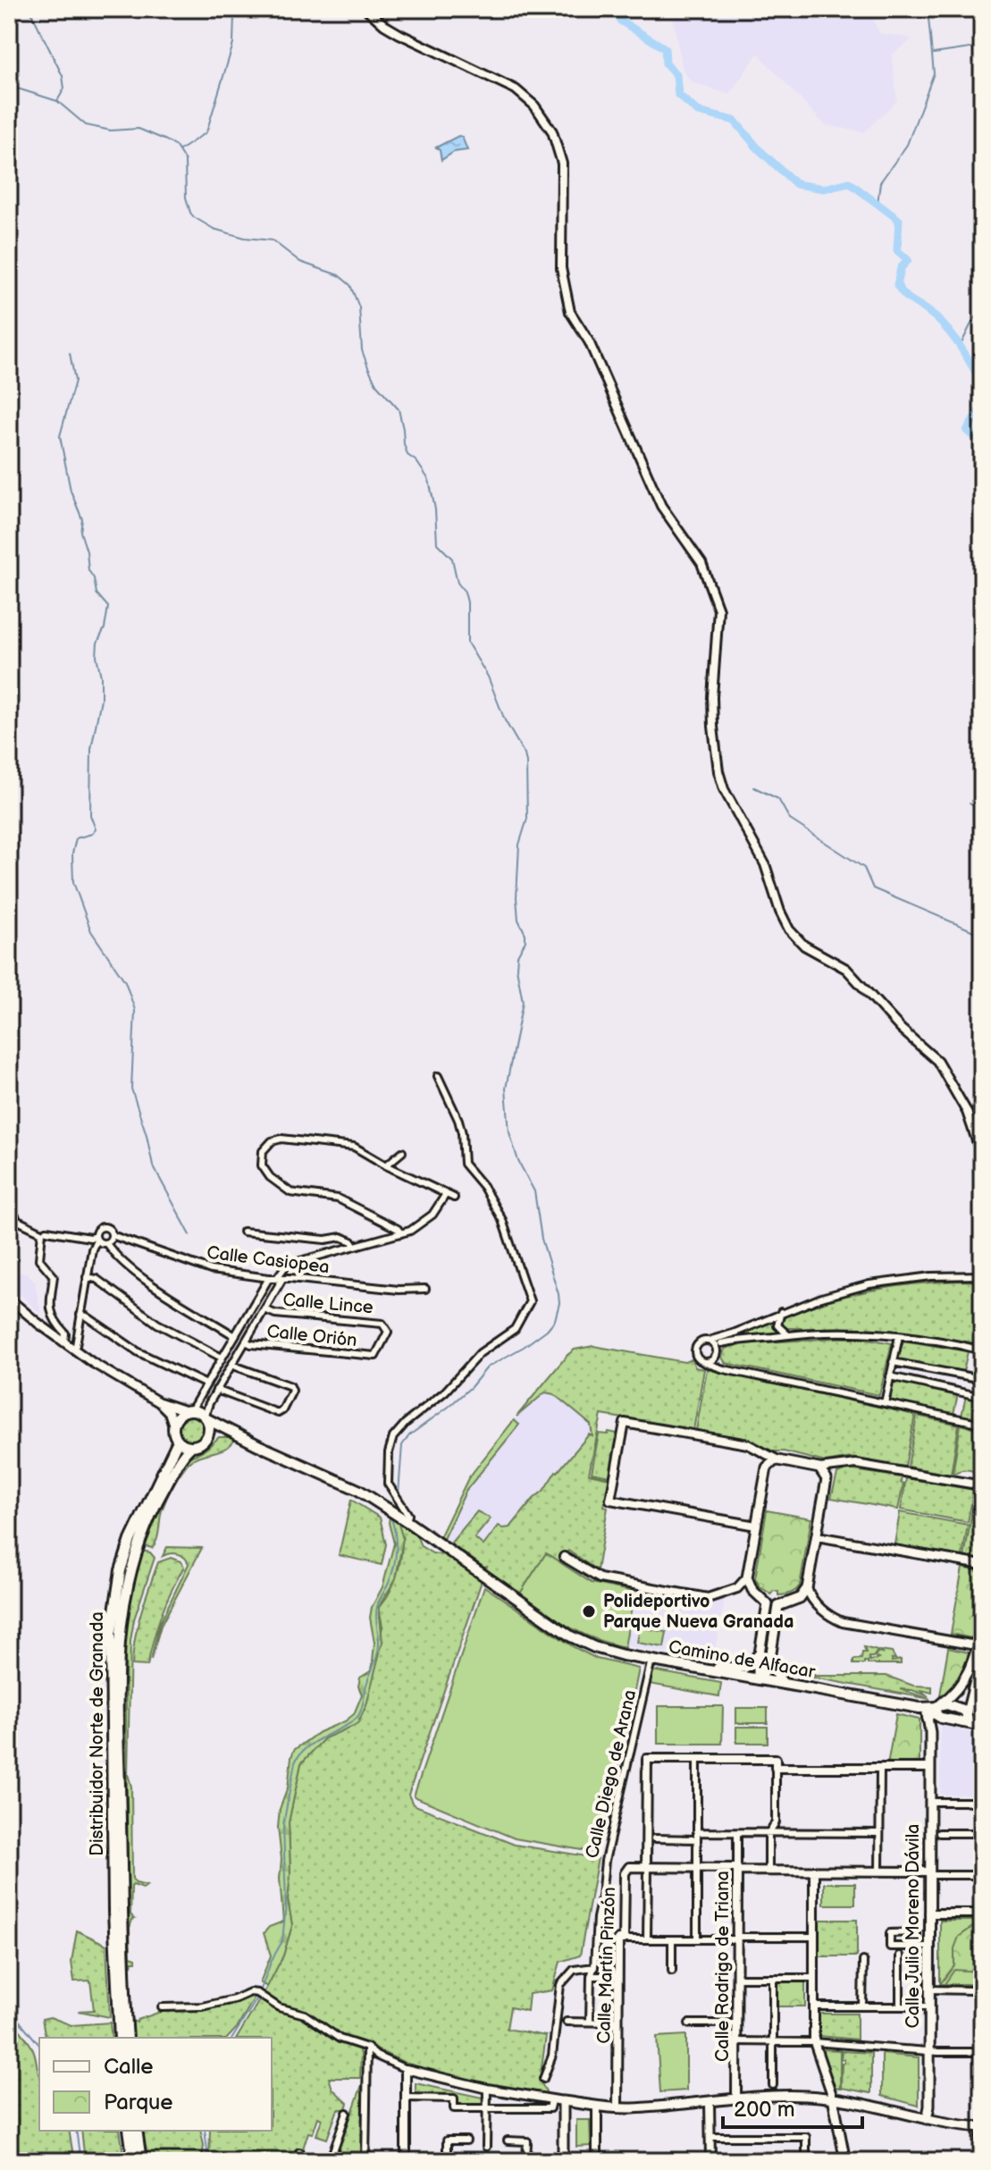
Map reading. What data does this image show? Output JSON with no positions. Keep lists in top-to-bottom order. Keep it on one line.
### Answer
{"streets":{"main road":["Camino de Alfacar","Distribuidor Norte de Granada","Calle Julio Moreno Dávila"],"street":["Calle Casiopea","Calle Lince","Calle Orión","Calle Diego de Arana","Calle Martín Pinzón","Calle Rodrigo de Triana"]},"crossings":[["Calle Casiopea","Calle Orión"],["Calle Lince","Calle Orión"],["Camino de Alfacar","Distribuidor Norte de Granada"],["Camino de Alfacar","Calle Diego de Arana"],["Camino de Alfacar","Calle Julio Moreno Dávila"]],"places":["Polideportivo Parque Nueva Granada"],"legend":["Calle","Parque"],"scale_bar":"200 m"}
